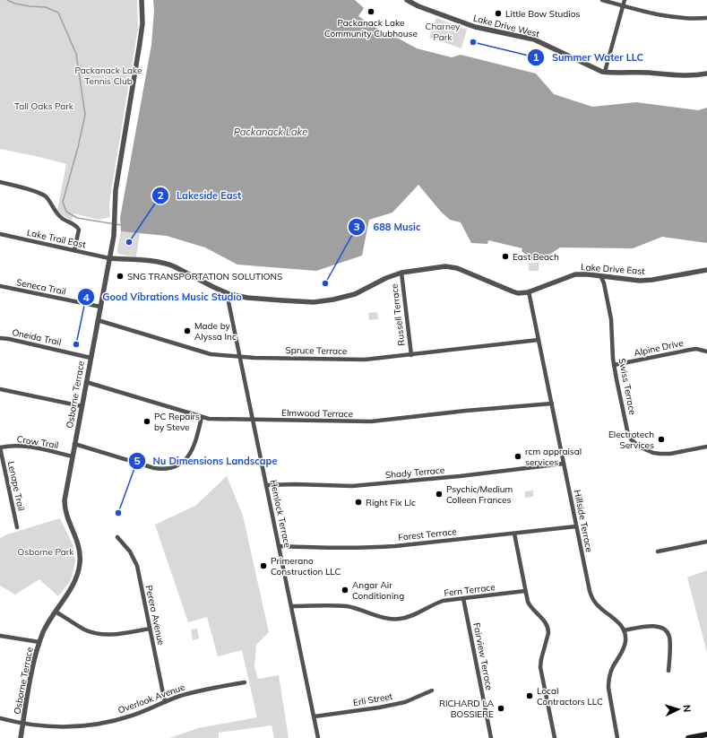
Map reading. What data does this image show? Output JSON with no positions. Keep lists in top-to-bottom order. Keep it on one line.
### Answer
{"streets":{"street":["Lake Drive West","Lake Trail East","Lake Drive East","Seneca Trail","Russell Terrace","Oneida Trail","Alpine Drive","Spruce Terrace","Swiss Terrace","Osborne Terrace","Elmwood Terrace","Crow Trail","Shady Terrace","Lenape Trail","Hemlock Terrace","Hillside Terrace","Forest Terrace","Fern Terrace","Perera Avenue","Fairview Terrace","Overlook Avenue","Erli Street"]},"crossings":[["Lake Trail East","Lake Drive East"],["Lake Trail East","Osborne Terrace"],["Lake Drive East","Russell Terrace"],["Lake Drive East","Swiss Terrace"],["Lake Drive East","Osborne Terrace"],["Lake Drive East","Hemlock Terrace"],["Lake Drive East","Hillside Terrace"],["Seneca Trail","Osborne Terrace"],["Russell Terrace","Spruce Terrace"],["Oneida Trail","Osborne Terrace"],["Alpine Drive","Swiss Terrace"],["Spruce Terrace","Osborne Terrace"],["Spruce Terrace","Hemlock Terrace"],["Spruce Terrace","Hillside Terrace"],["Osborne Terrace","Elmwood Terrace"],["Osborne Terrace","Crow Trail"],["Osborne Terrace","Overlook Avenue"],["Elmwood Terrace","Hemlock Terrace"],["Elmwood Terrace","Hillside Terrace"],["Crow Trail","Lenape Trail"],["Shady Terrace","Hemlock Terrace"],["Shady Terrace","Hillside Terrace"],["Hemlock Terrace","Forest Terrace"],["Hemlock Terrace","Fern Terrace"],["Hemlock Terrace","Erli Street"],["Hillside Terrace","Forest Terrace"],["Fern Terrace","Fairview Terrace"],["Perera Avenue","Overlook Avenue"]],"water":["Packanack Lake"],"parks":["Charney Park","Packanack Lake Tennis Club","Tall Oaks Park","Osborne Park"],"places":["Packanack Lake Community Clubhouse","Little Bow Studios","Summer Water LLC","Lakeside East","East Beach","SNG TRANSPORTATION SOLUTIONS","688 Music","Made by Alyssa Inc","Good Vibrations Music Studio","PC Repairs by Steve","Electrotech Services","rcm appraisal services","Psychic/Medium Colleen Frances","Right Fix Llc","Nu Dimensions Landscape","Primerano Construction LLC","Angar Air Conditioning","Local Contractors LLC","RICHARD LA BOSSIERE"],"north":"right"}
